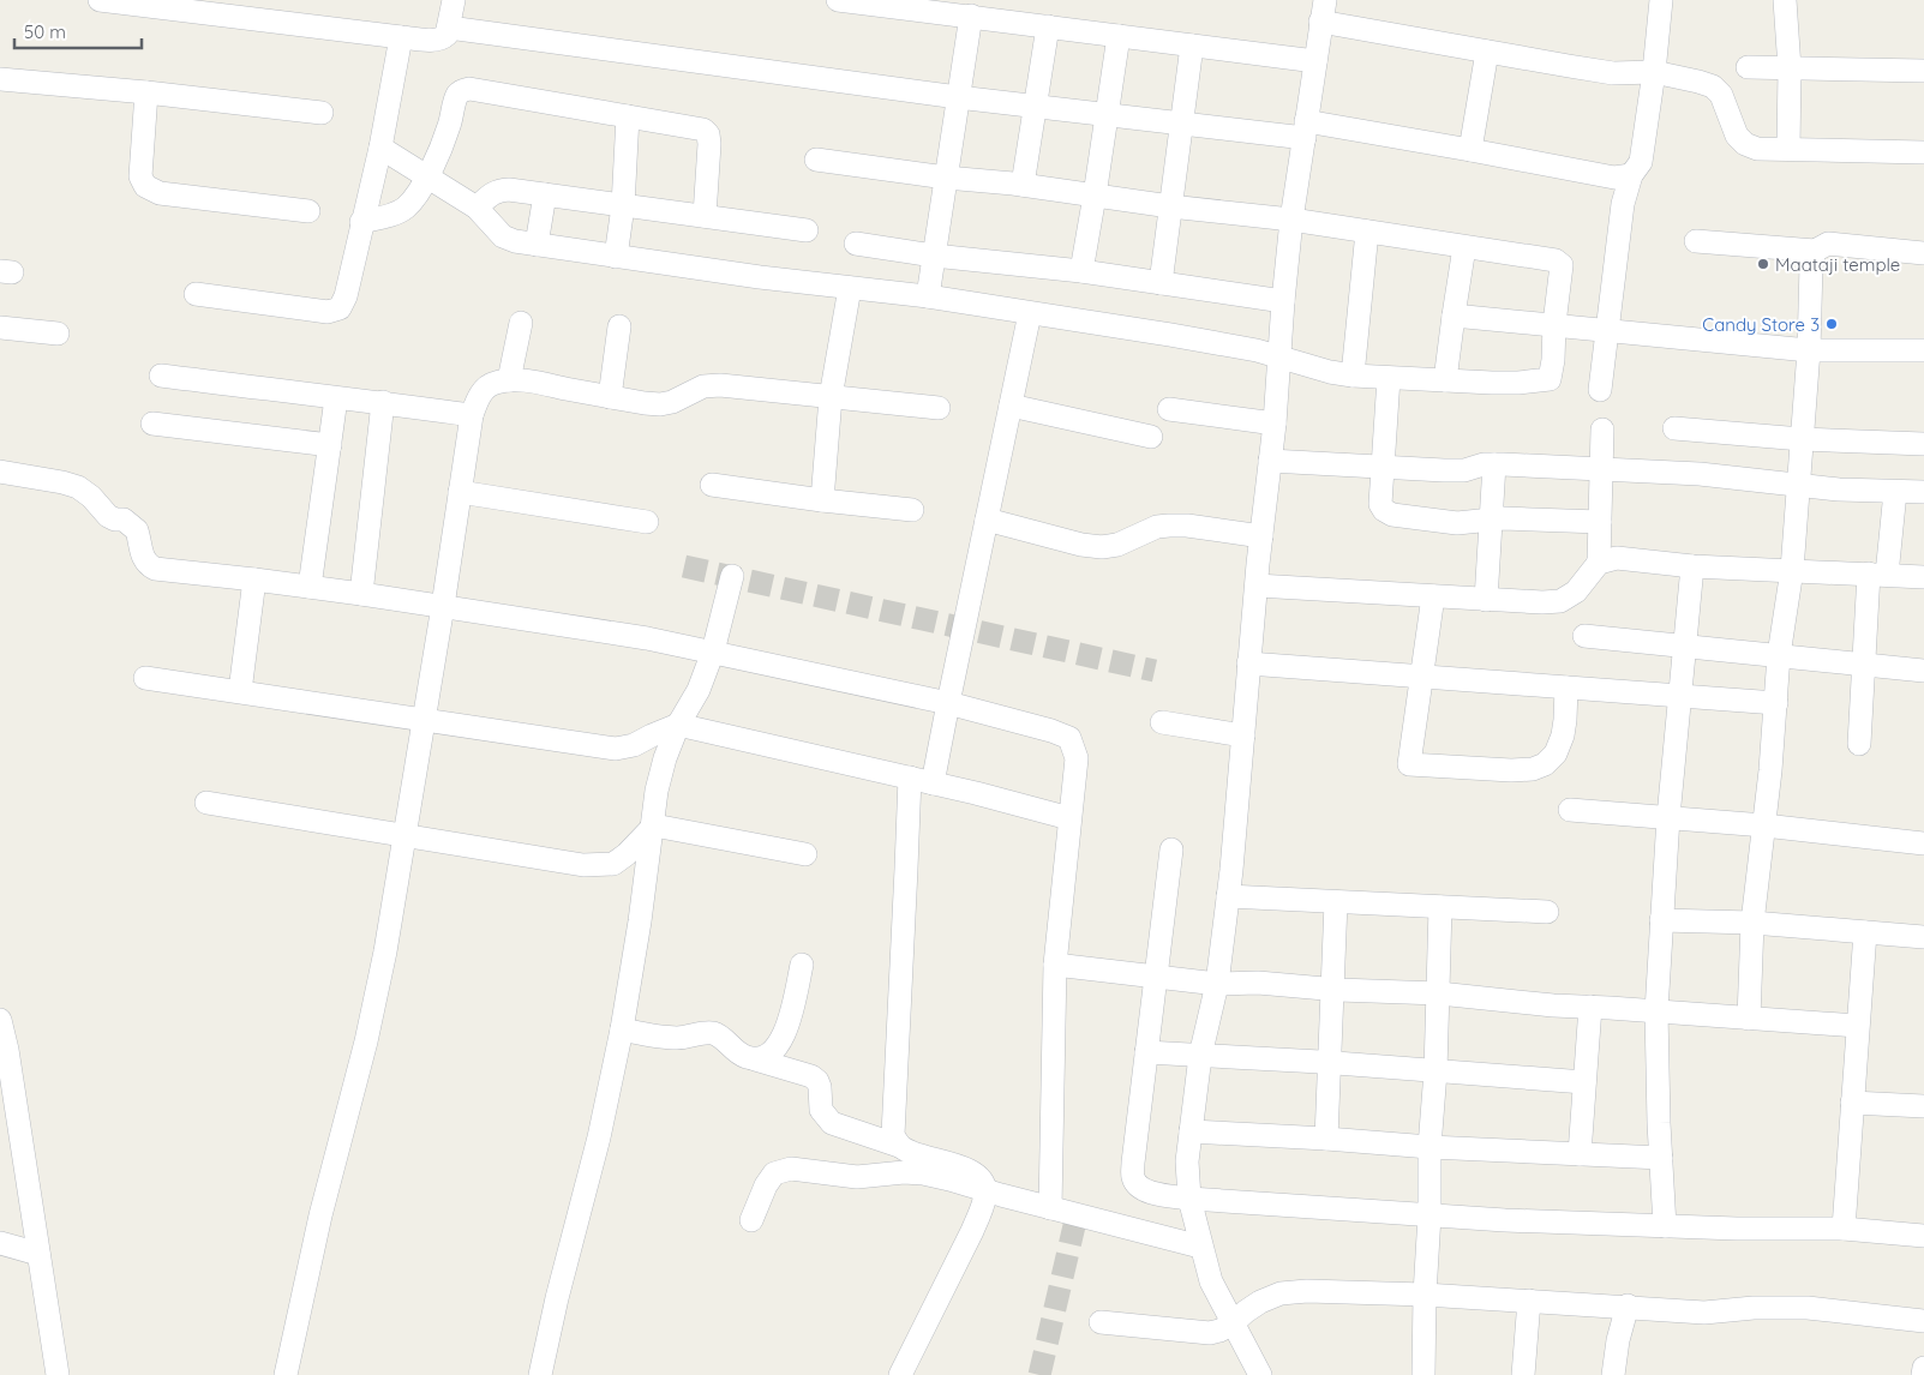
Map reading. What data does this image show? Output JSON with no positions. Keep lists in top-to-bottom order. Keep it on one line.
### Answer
{"places":["Maataji temple","Candy Store 3"],"scale_bar":"50 m"}
